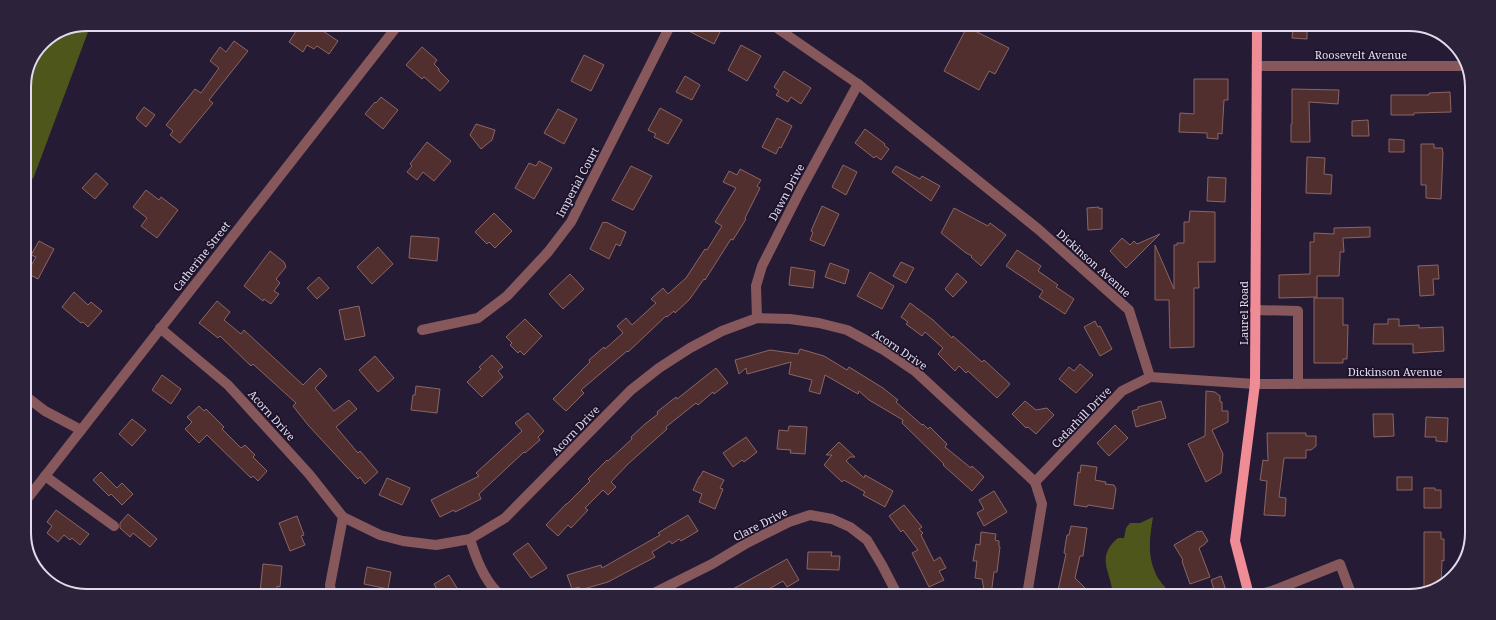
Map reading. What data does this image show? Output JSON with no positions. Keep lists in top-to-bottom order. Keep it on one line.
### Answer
{"streets":{"main road":["Laurel Road"],"street":["Roosevelt Avenue","Imperial Court","Dawn Drive","Catherine Street","Dickinson Avenue","Acorn Drive","Cedarhill Drive","Clare Drive"]},"crossings":[["Roosevelt Avenue","Laurel Road"],["Dawn Drive","Dickinson Avenue"],["Dawn Drive","Acorn Drive"],["Catherine Street","Acorn Drive"],["Dickinson Avenue","Laurel Road"],["Dickinson Avenue","Cedarhill Drive"],["Acorn Drive","Cedarhill Drive"]]}
